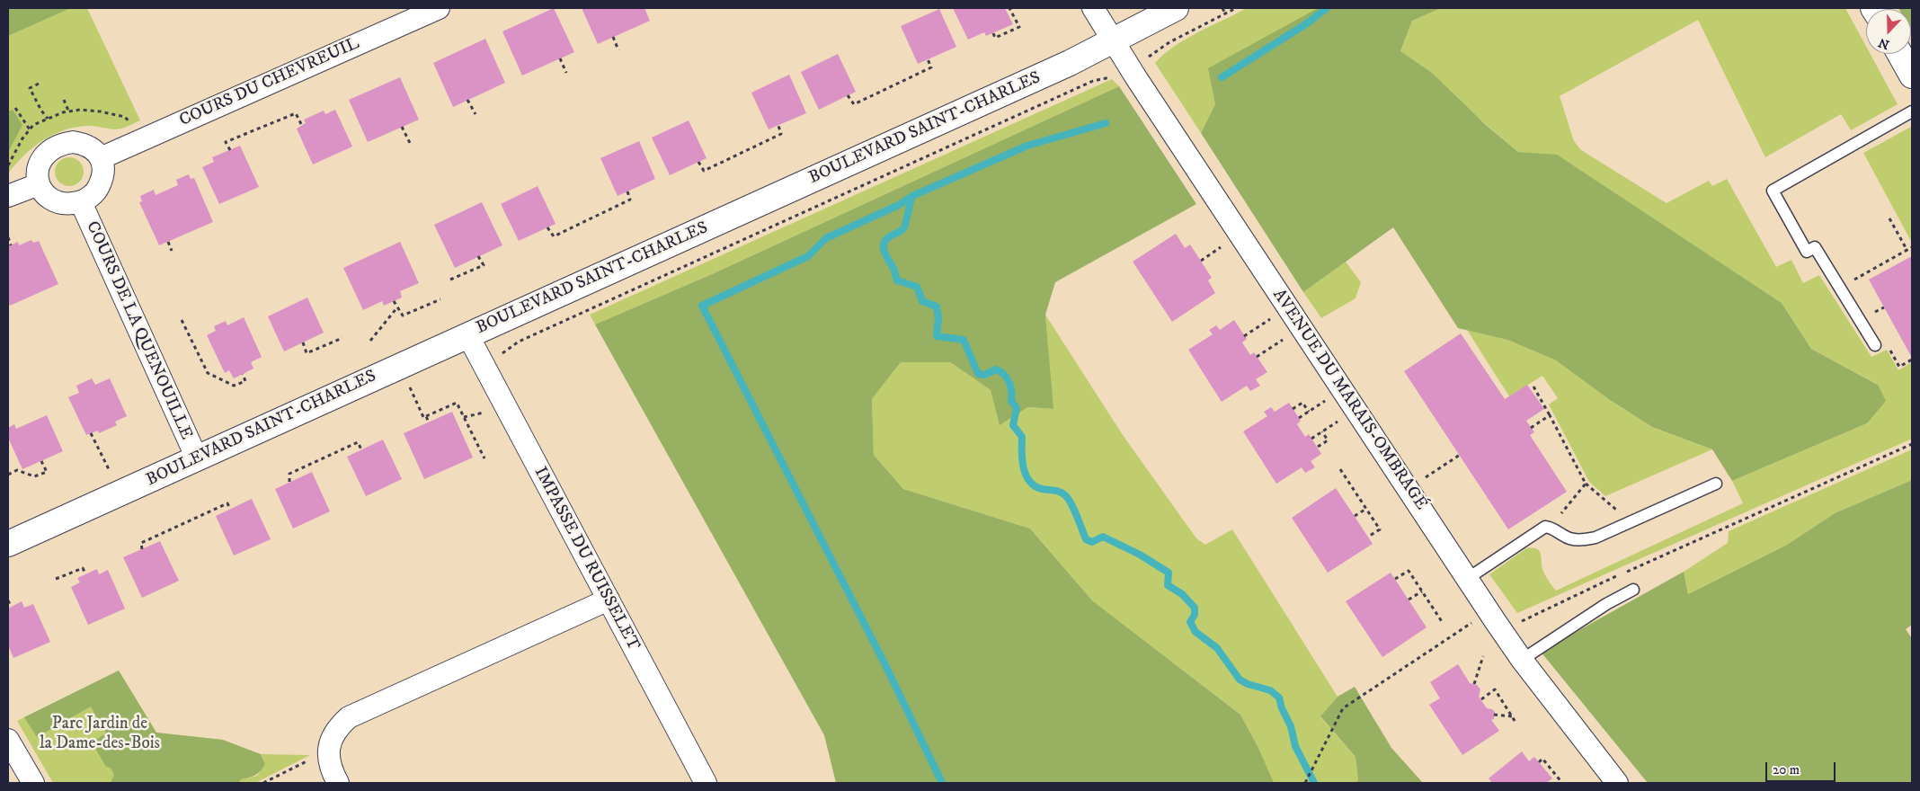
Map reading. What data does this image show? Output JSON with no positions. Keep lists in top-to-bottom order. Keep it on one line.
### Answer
{"streets":{"street":["COURS DU CHEVREUIL","BOULEVARD SAINT-CHARLES","COURS DE LA QUENOUILLE","AVENUE DU MARAIS-OMBRAGÉ","IMPASSE DU RUISSELET"]},"crossings":[["COURS DU CHEVREUIL","COURS DE LA QUENOUILLE"],["BOULEVARD SAINT-CHARLES","COURS DE LA QUENOUILLE"],["BOULEVARD SAINT-CHARLES","AVENUE DU MARAIS-OMBRAGÉ"],["BOULEVARD SAINT-CHARLES","IMPASSE DU RUISSELET"]],"parks":["Parc Jardin de la Dame-des-Bois"],"scale_bar":"20 m","north":"bottom"}
